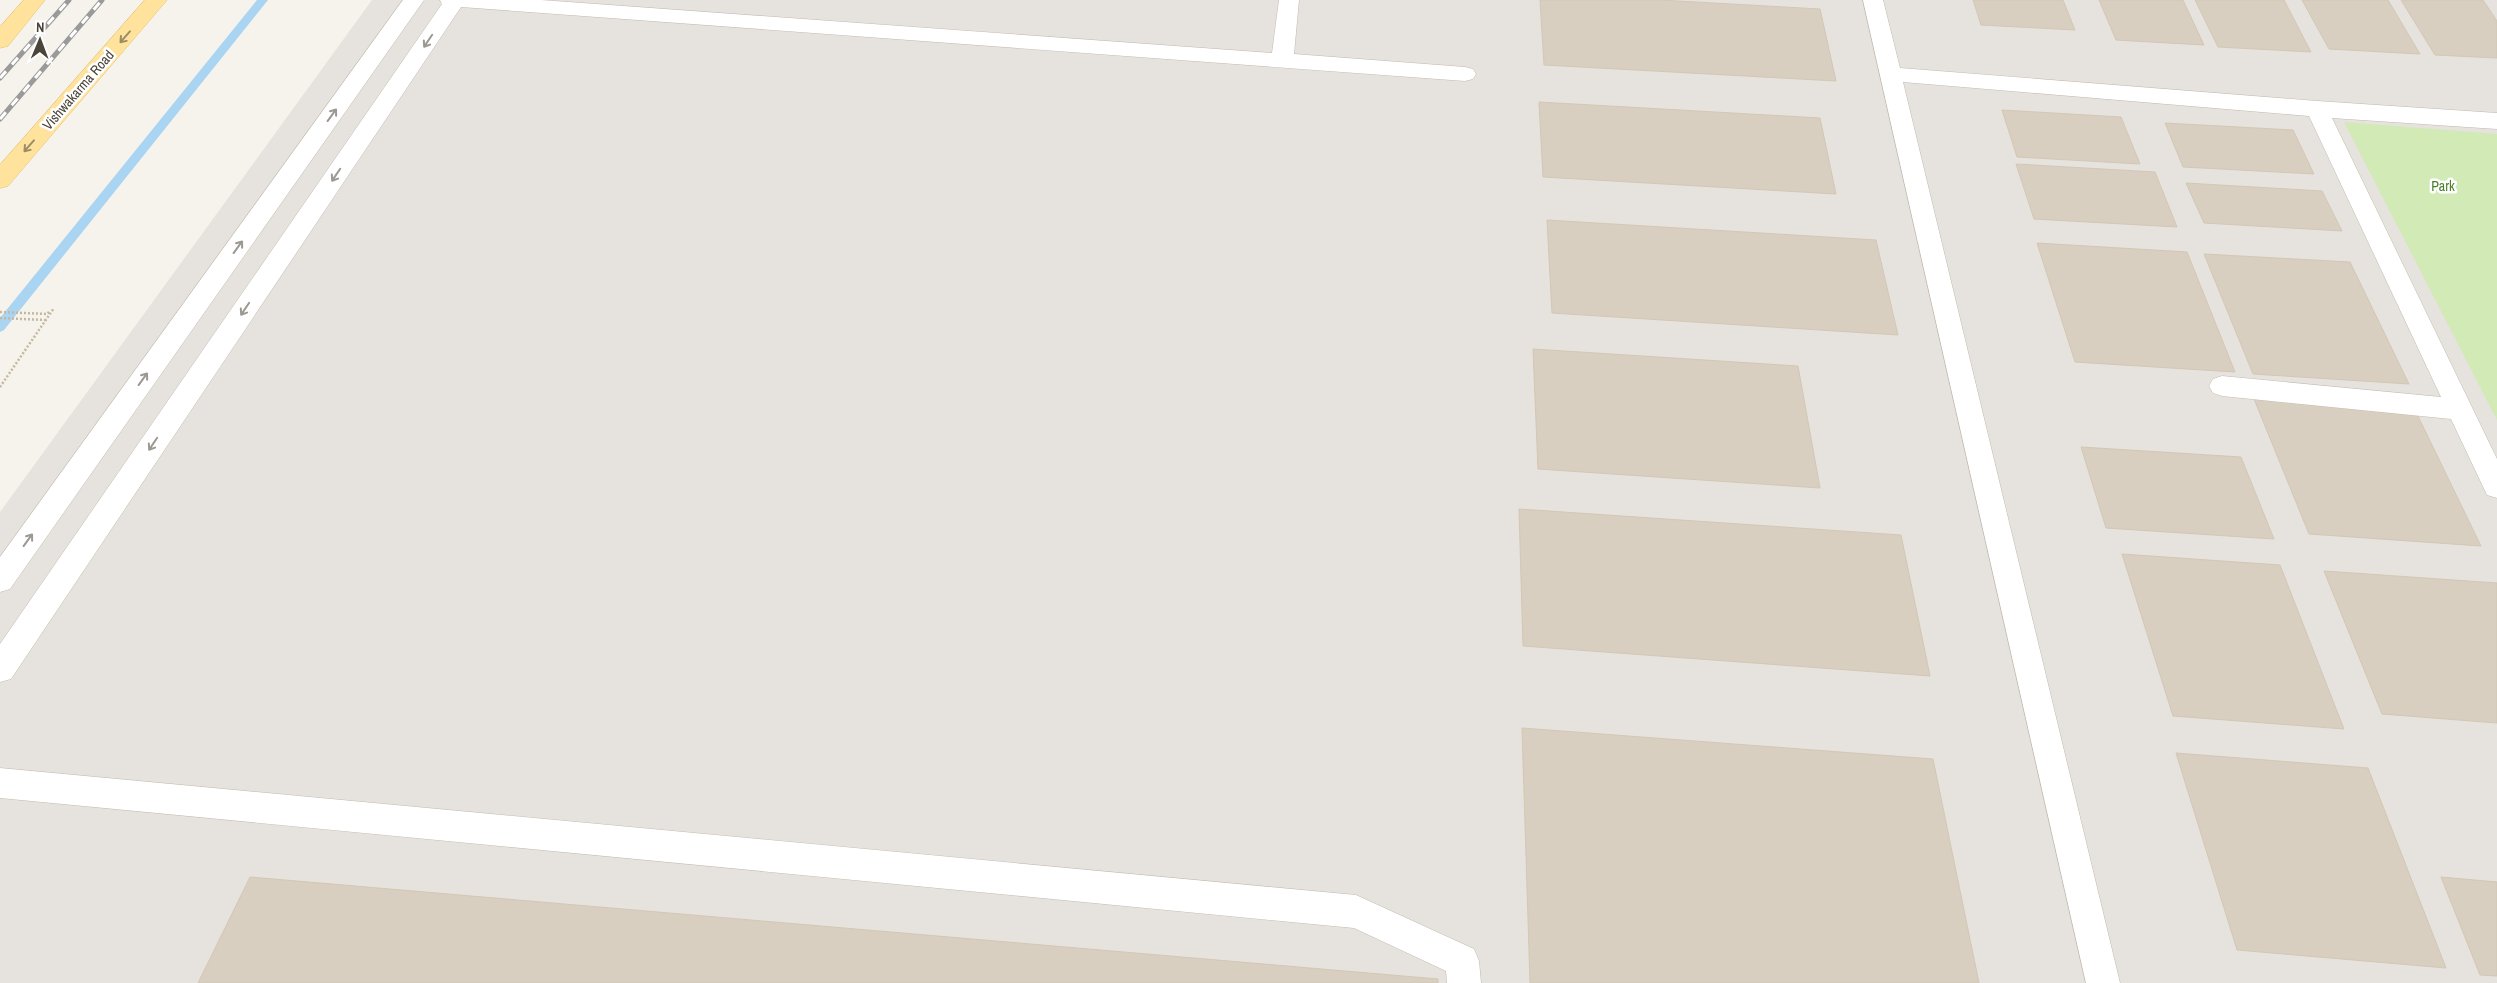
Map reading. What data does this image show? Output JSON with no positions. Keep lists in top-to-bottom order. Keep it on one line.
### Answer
{"streets":{"main road":["Vishwakarma Road"]},"one_way":["Vishwakarma Road"],"parks":["Park"],"north":"top"}
